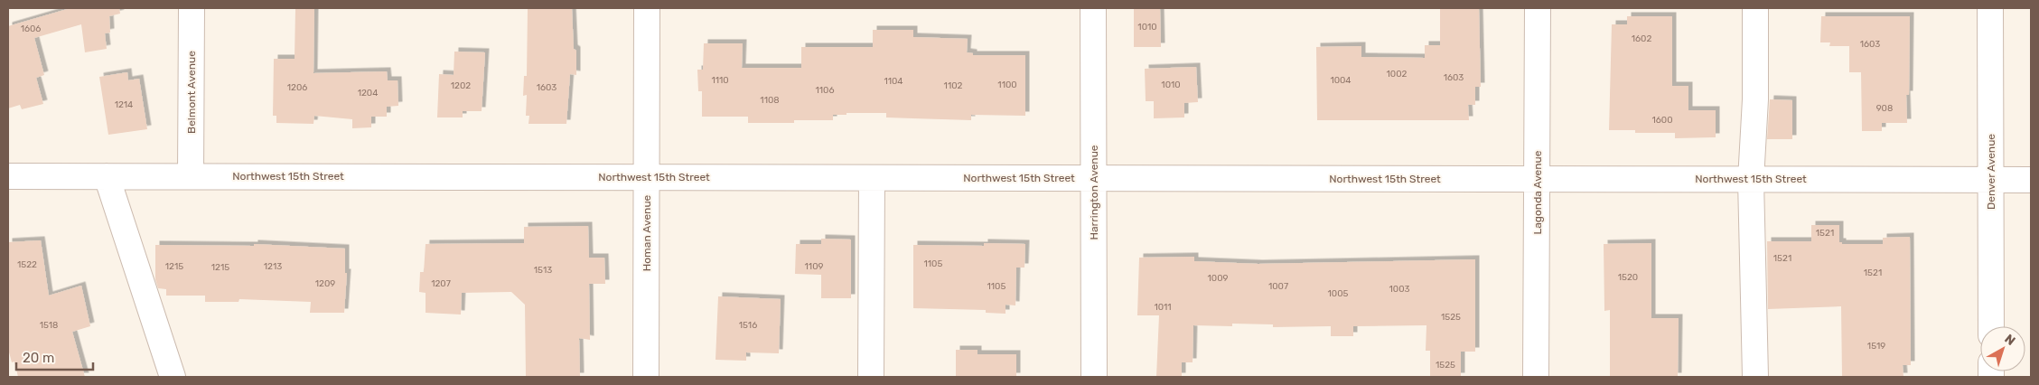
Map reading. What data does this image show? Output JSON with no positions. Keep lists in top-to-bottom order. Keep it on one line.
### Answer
{"streets":{"street":["Belmont Avenue","Denver Avenue","Northwest 15th Street","Harrington Avenue","Lagonda Avenue","Homan Avenue"]},"crossings":[["Belmont Avenue","Northwest 15th Street"],["Denver Avenue","Northwest 15th Street"],["Northwest 15th Street","Harrington Avenue"],["Northwest 15th Street","Lagonda Avenue"],["Northwest 15th Street","Homan Avenue"]],"house_numbers":["1010","1606","1602","1603","1002","1603","1110","1004","1104","1100","1010","1202","1102","1206","1603","1106","1204","1108","1214","908","1600","1521","1521","1105","1522","1215","1213","1109","1215","1513","1521","1520","1009","1209","1207","1105","1007","1003","1005","1011","1525","1518","1516","1519","1525"],"scale_bar":"20 m","north":"top right"}
